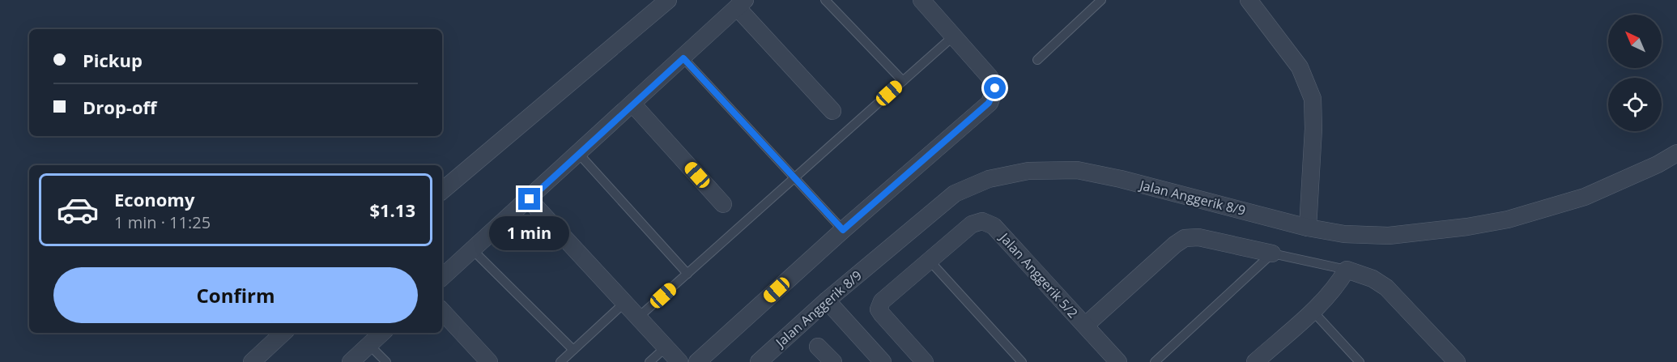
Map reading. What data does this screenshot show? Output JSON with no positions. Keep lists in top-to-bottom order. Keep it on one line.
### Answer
{"streets":{"street":["Jalan Anggerik 8/9","Jalan Anggerik 5/2"]},"north":"top left","page":{"banner":["Pickup","Drop-off"],"list":[{"name":"Economy","note":"1 min · 11:25","value":"$1.13"}],"bubble":"1 min","buttons":"Confirm"}}
